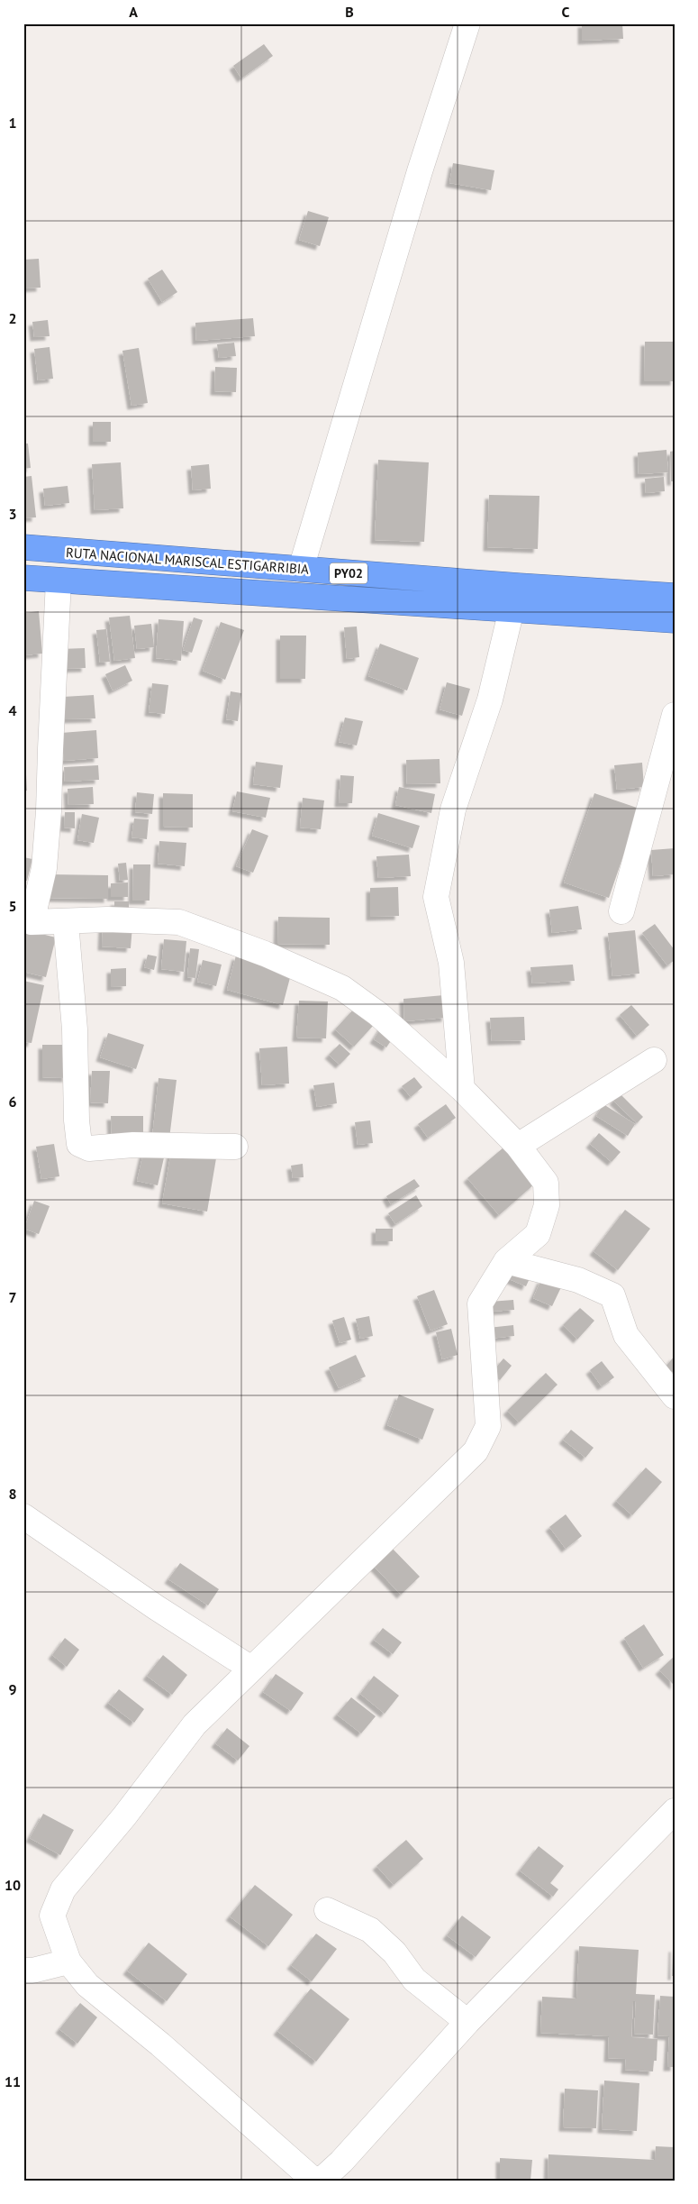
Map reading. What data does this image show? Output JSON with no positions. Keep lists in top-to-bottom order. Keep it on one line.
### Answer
{"streets":{"highway":["RUTA NACIONAL MARISCAL ESTIGARRIBIA","PY02"]},"grid":{"columns":["A","B","C"],"rows":["1","2","3","4","5","6","7","8","9","10","11"]}}
